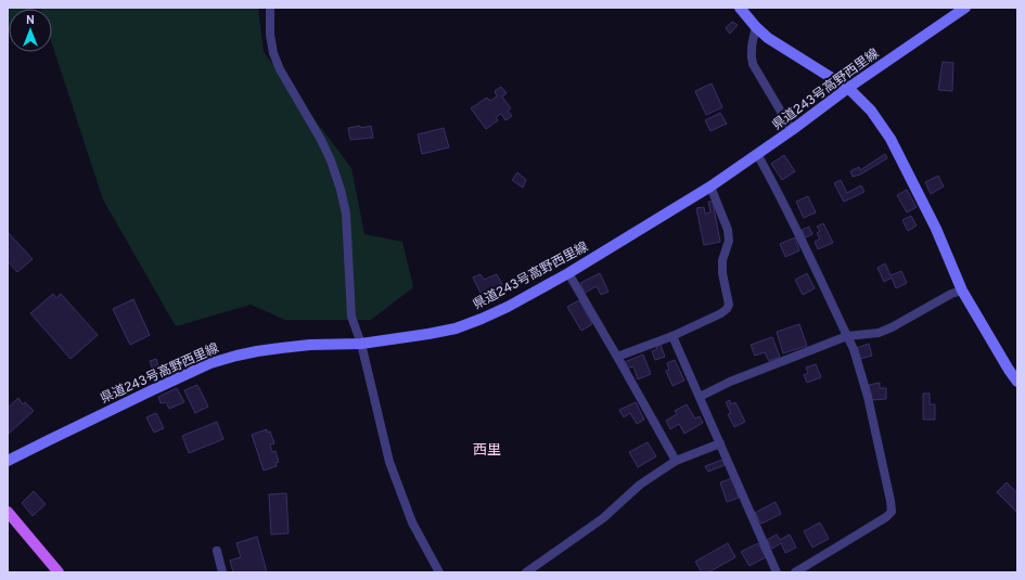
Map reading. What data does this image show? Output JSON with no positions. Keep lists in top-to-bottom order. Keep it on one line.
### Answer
{"streets":{"main road":["県道243号高野西里線"]},"districts":["西里"],"north":"top"}
